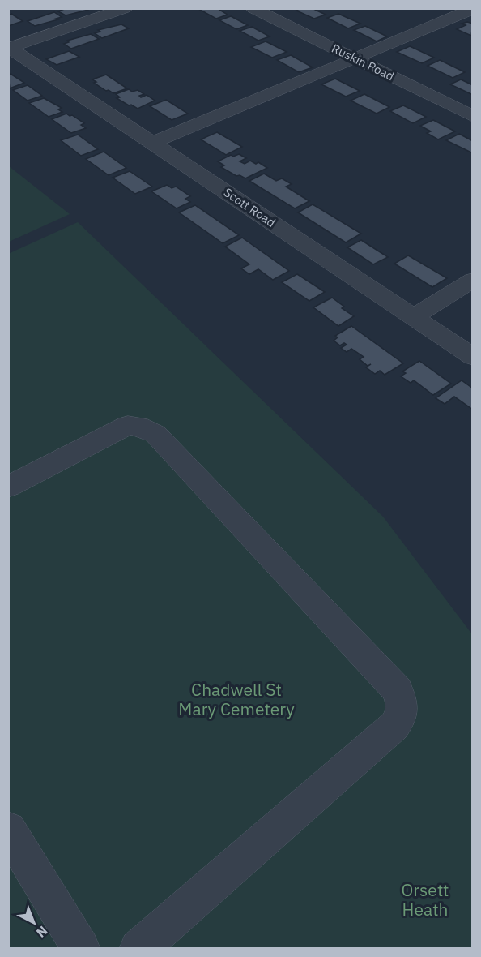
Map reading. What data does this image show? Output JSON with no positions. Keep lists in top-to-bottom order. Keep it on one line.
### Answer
{"streets":{"street":["Ruskin Road","Scott Road"]},"parks":["Chadwell St Mary Cemetery","Orsett Heath"],"north":"bottom right"}
